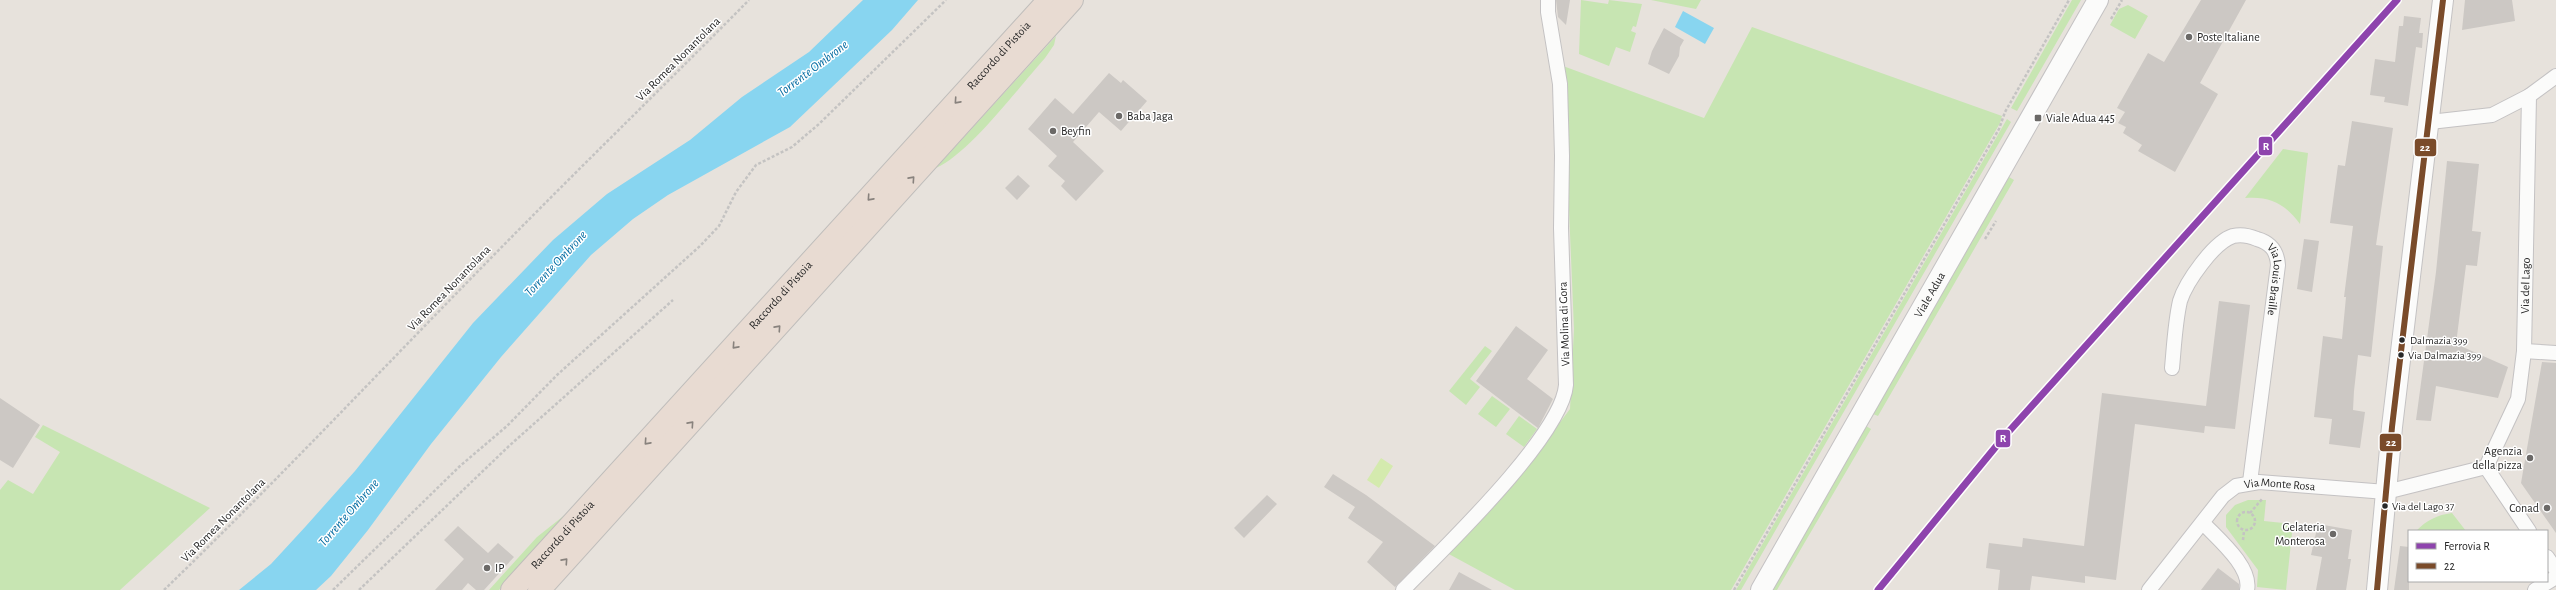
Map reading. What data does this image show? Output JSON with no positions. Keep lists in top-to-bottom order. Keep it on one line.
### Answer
{"streets":{"highway":["Raccordo di Pistoia"],"main road":["Viale Adua"],"street":["Via Louis Braille","Via del Lago","Via Molina di Gora","Via Monte Rosa"],"path":["Via Romea Nonantolana"]},"crossings":[["Via Louis Braille","Via Monte Rosa"]],"water":["Torrente Ombrone"],"places":{"other":["Poste Italiane","Baba Jaga","Beyfin","Dalmazia 399","Via Dalmazia 399","Agenzia della pizza","Via del Lago 37","Conad","Gelateria Monterosa","IP"],"transit":["Viale Adua 445"]},"lines":["rail line R","transit line 22"],"legend":["Ferrovia R","22"]}
